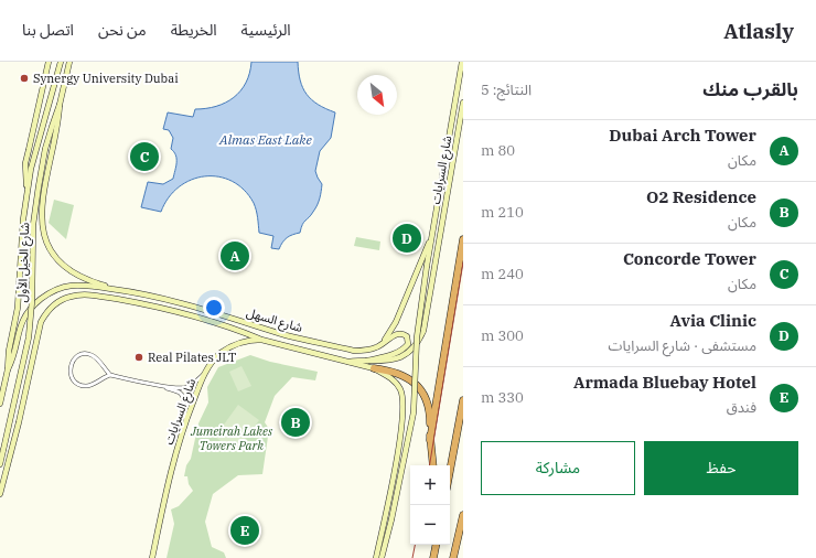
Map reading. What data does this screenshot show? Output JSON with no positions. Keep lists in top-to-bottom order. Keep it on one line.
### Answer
{"streets":{"main road":["شارع السرايات","شارع الخيل الأول","شارع السهل"]},"crossings":[["شارع السرايات","شارع السهل"],["شارع الخيل الأول","شارع السهل"]],"water":["Almas East Lake"],"parks":["Jumeirah Lakes Towers Park"],"places":["Synergy University Dubai","Real Pilates JLT"],"north":"bottom right","page":{"header":"Atlasly","nav":["الرئيسية","الخريطة","من نحن","اتصل بنا"],"heading":["بالقرب منك","النتائج: 5"],"list":[{"mark":"A","name":"Dubai Arch Tower","note":"مكان","value":"80 m"},{"mark":"B","name":"O2 Residence","note":"مكان","value":"210 m"},{"mark":"C","name":"Concorde Tower","note":"مكان","value":"240 m"},{"mark":"D","name":"Avia Clinic","note":"مستشفى · شارع السرايات","value":"300 m"},{"mark":"E","name":"Armada Bluebay Hotel","note":"فندق","value":"330 m"}],"pins":["C","D","A","B","E"],"buttons":["حفظ","مشاركة"],"map_buttons":["+","−"]}}
